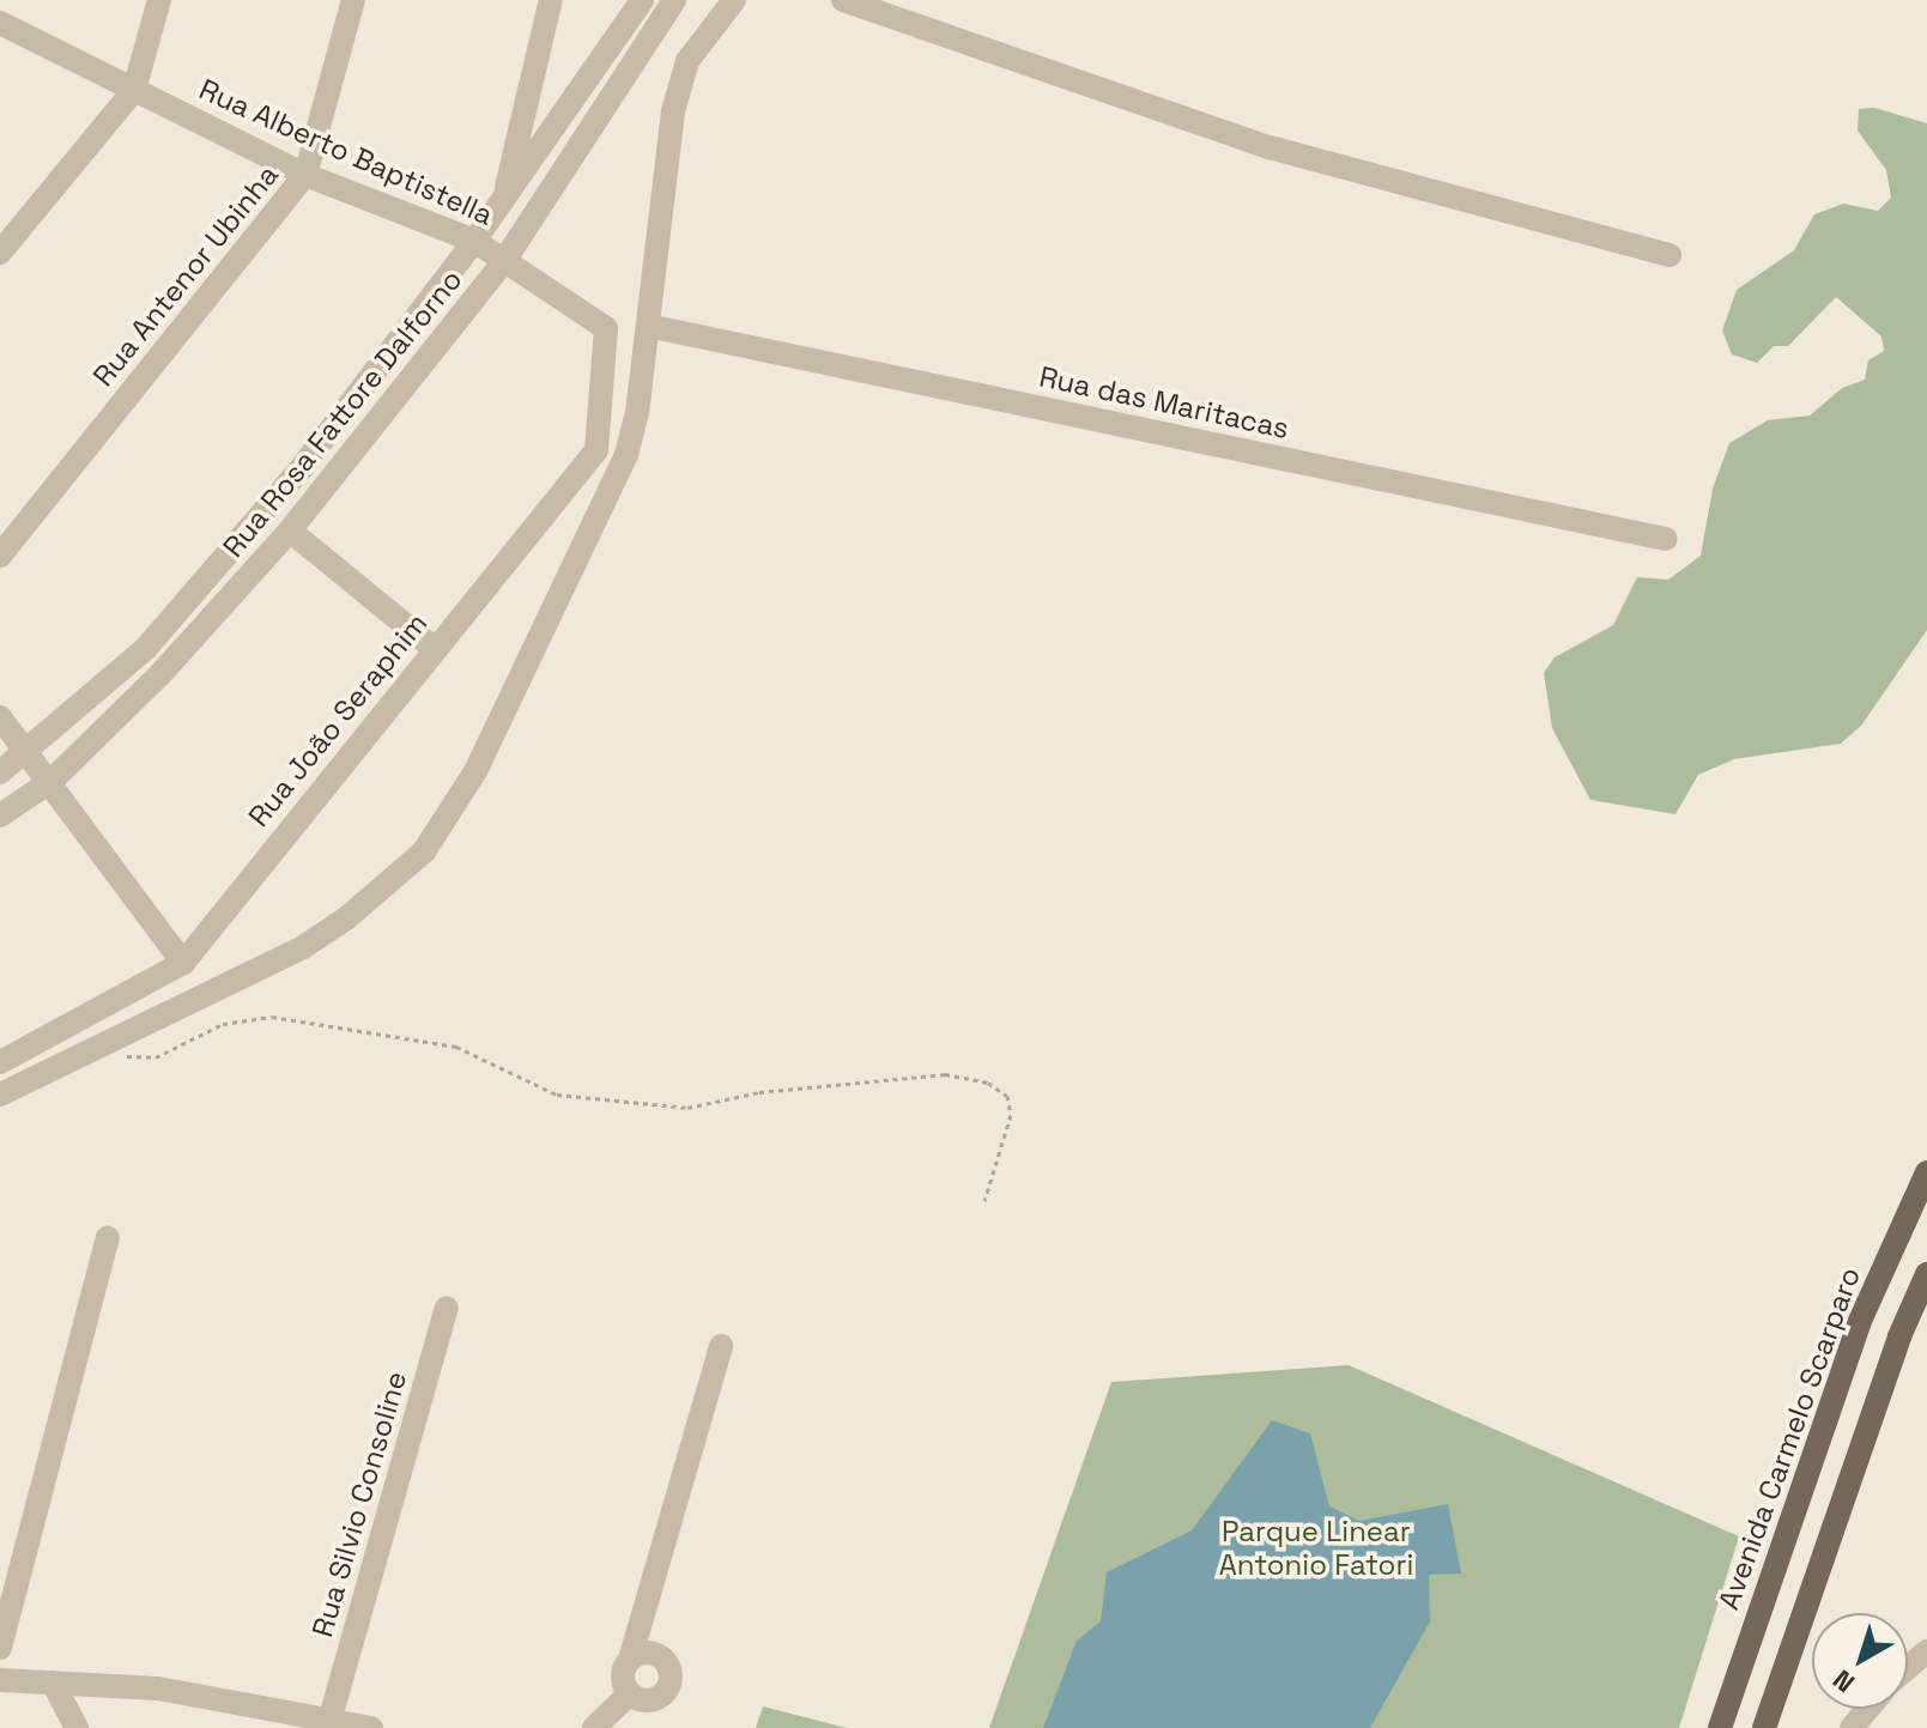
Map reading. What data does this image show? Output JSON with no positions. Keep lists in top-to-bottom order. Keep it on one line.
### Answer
{"streets":{"main road":["Avenida Carmelo Scarparo"],"street":["Rua Alberto Baptistella","Rua Antenor Ubinha","Rua das Maritacas","Rua Rosa Fattore Dalforno","Rua João Seraphim","Rua Silvio Consoline"]},"crossings":[["Rua Alberto Baptistella","Rua Antenor Ubinha"],["Rua Alberto Baptistella","Rua Rosa Fattore Dalforno"],["Rua Alberto Baptistella","Rua João Seraphim"]],"parks":["Parque Linear Antonio Fatori"],"north":"bottom left"}
